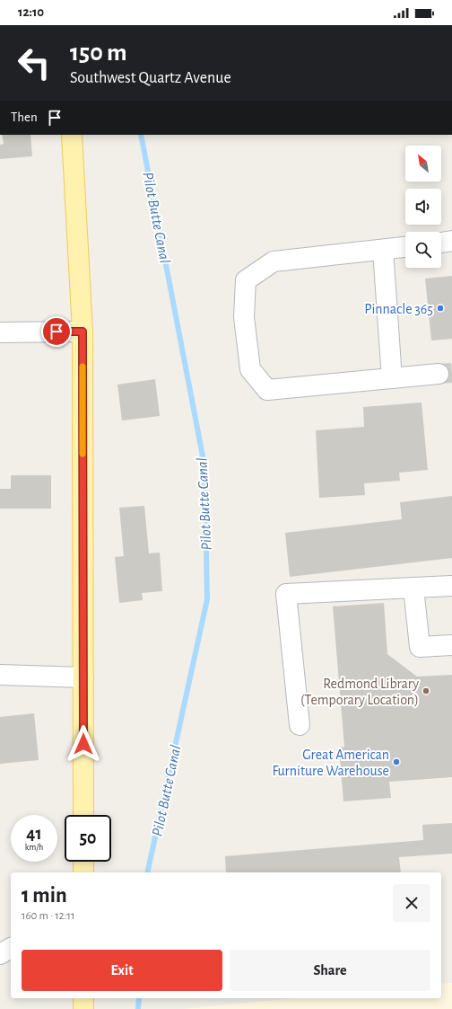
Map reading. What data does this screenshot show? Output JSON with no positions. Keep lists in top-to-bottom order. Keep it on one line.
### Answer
{"water":["Pilot Butte Canal"],"places":["Pinnacle 365","Redmond Library (Temporary Location)","Great American Furniture Warehouse"],"north":"top left","page":{"status":"12:10","turn":["150 m","Southwest Quartz Avenue"],"then":"Then","speed":"41 km/h","limit":"50","heading":["1 min","160 m · 12:11"],"buttons":["Exit","Share"]}}
